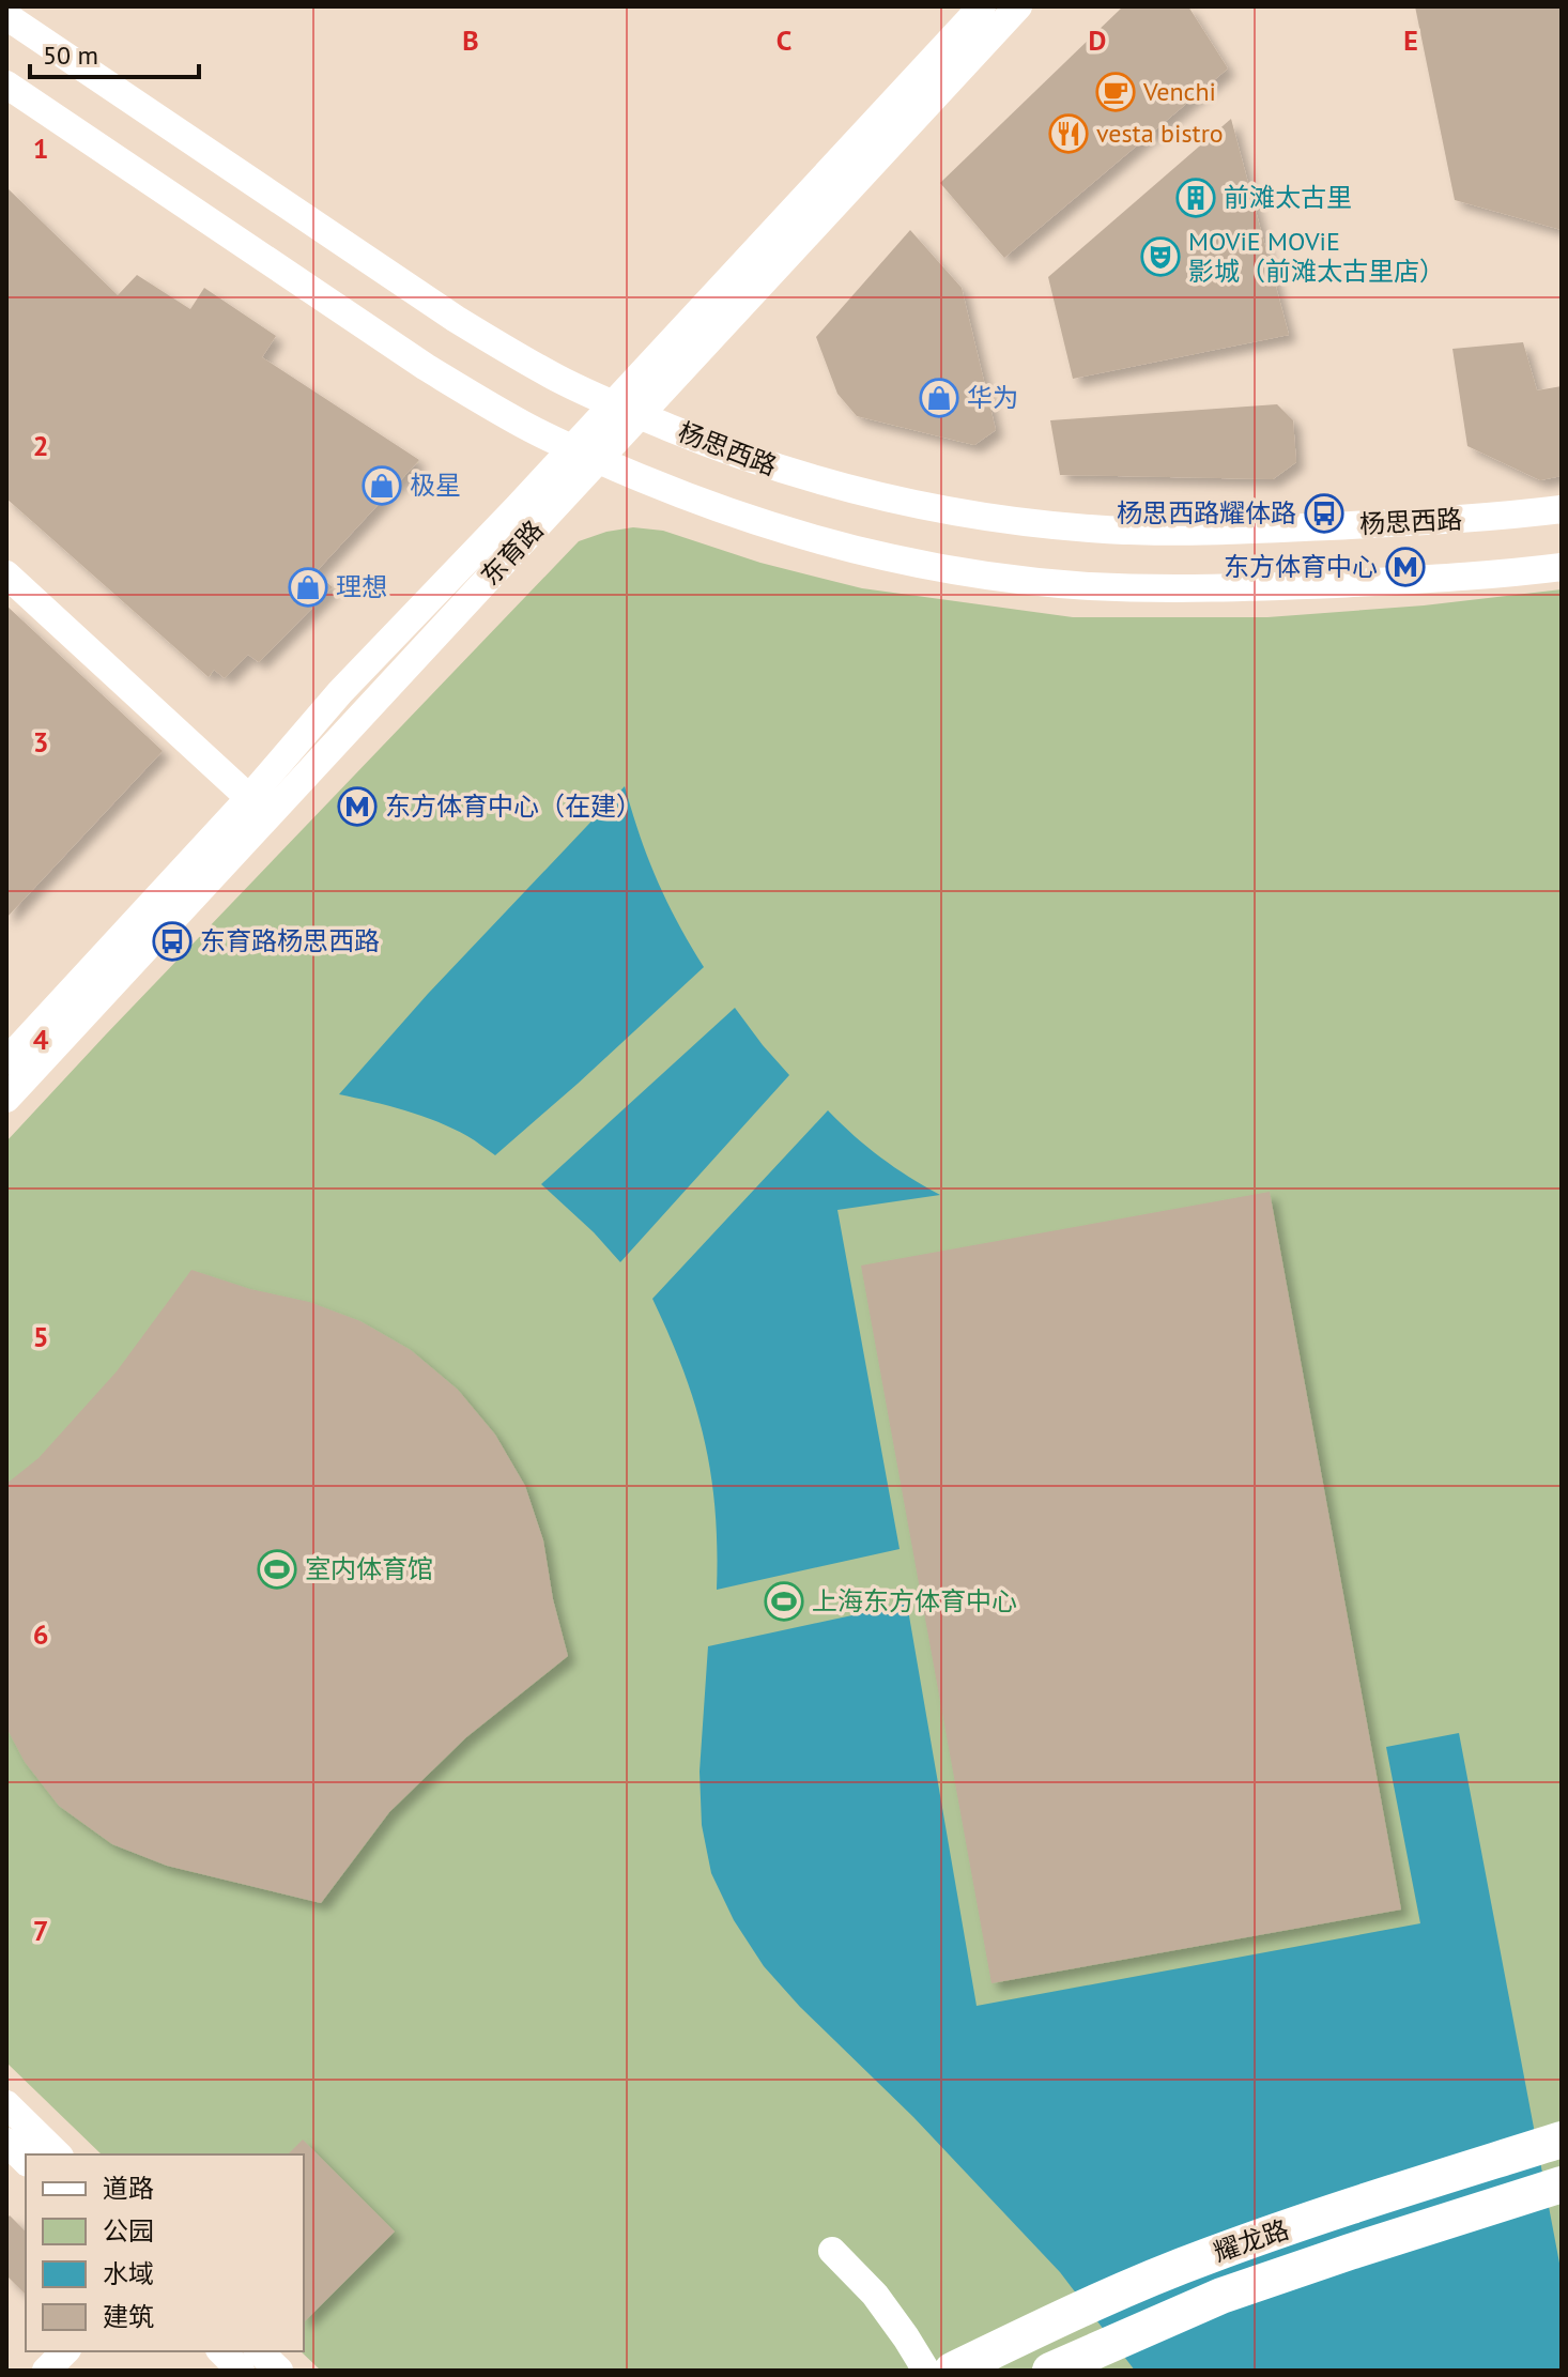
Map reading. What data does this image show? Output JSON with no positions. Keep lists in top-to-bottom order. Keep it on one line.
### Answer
{"streets":{"main road":["耀龙路"],"street":["杨思西路","东育路"]},"crossings":[["杨思西路","东育路"]],"places":{"cafe":["Venchi"],"restaurant":["vesta bistro"],"building":["前滩太古里"],"theatre":["MOViE MOViE 影城（前滩太古里店）"],"shop":["华为","极星","理想"],"bus stop":["杨思西路耀体路","东育路杨思西路"],"metro station":["东方体育中心","东方体育中心（在建）"],"sports":["室内体育馆","上海东方体育中心"]},"legend":["道路","公园","水域","建筑"],"scale_bar":"50 m","grid":{"columns":["B","C","D","E"],"rows":["1","2","3","4","5","6","7"]}}
